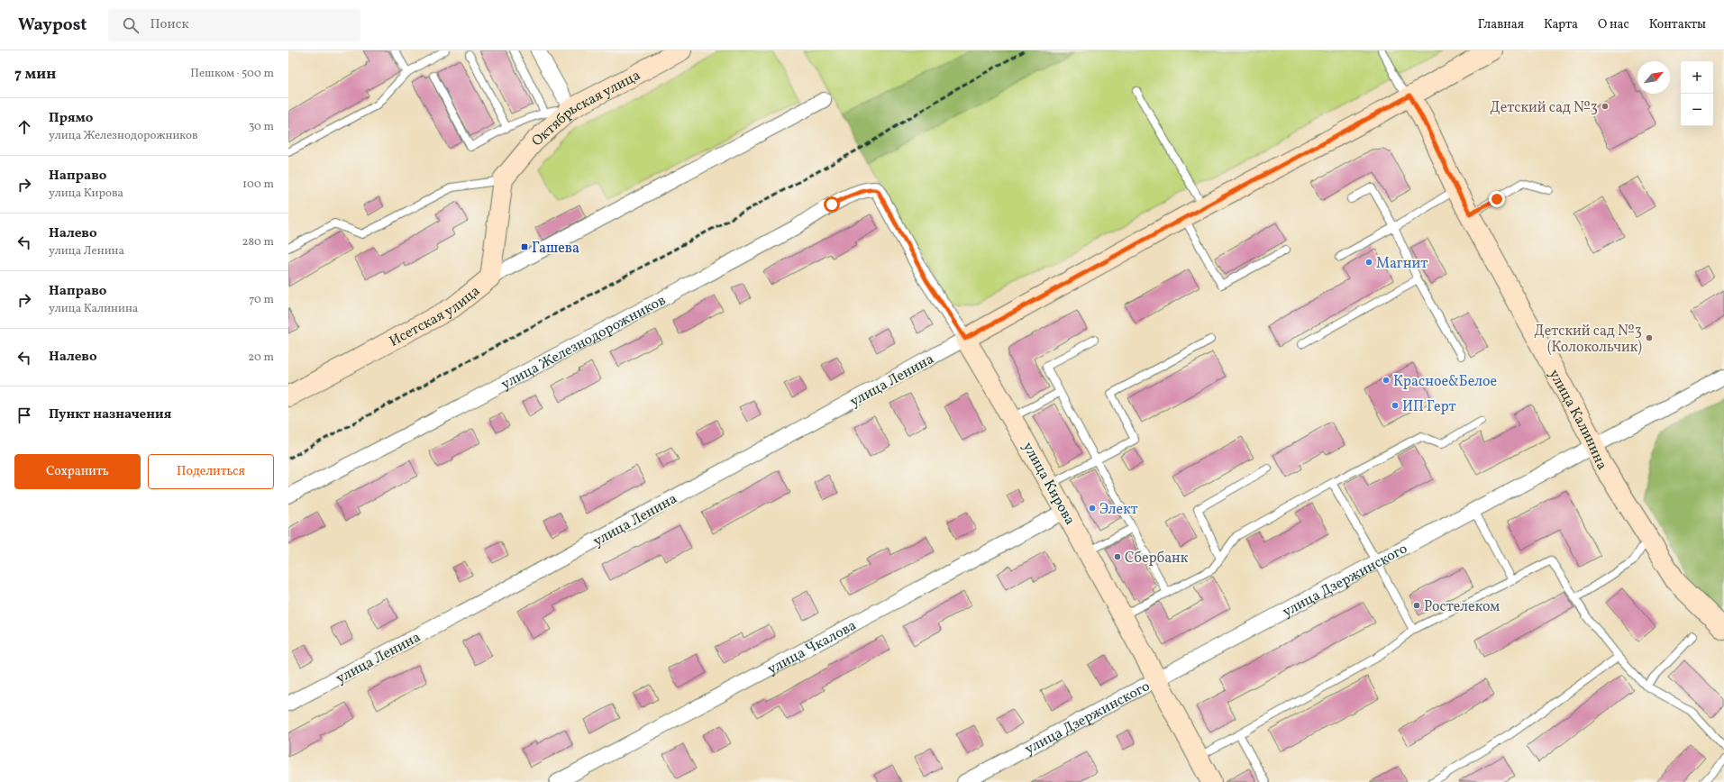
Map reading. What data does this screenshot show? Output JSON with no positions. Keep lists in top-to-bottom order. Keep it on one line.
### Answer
{"streets":{"street":["Октябрьская улица","Исетская улица","улица Железнодорожников","улица Ленина","улица Калинина","улица Кирова","улица Дзержинского","улица Чкалова"]},"crossings":[["Октябрьская улица","Исетская улица"],["улица Железнодорожников","улица Кирова"],["улица Ленина","улица Калинина"],["улица Ленина","улица Кирова"],["улица Калинина","улица Дзержинского"],["улица Кирова","улица Дзержинского"],["улица Кирова","улица Чкалова"]],"places":{"other":["Детский сад №3","Магнит","Детский сад №3 (Колокольчик)","Красное&Белое","ИП Герт","Элект","Сбербанк","Ростелеком"],"transit":["Гашева"]},"north":"top right","page":{"header":"Waypost","search":"Поиск","nav":["Главная","Карта","О нас","Контакты"],"heading":["7 мин","Пешком · 500 m"],"map_buttons":["+","−"],"list":[["Прямо","улица Железнодорожников","30 m"],["Направо","улица Кирова","100 m"],["Налево","улица Ленина","280 m"],["Направо","улица Калинина","70 m"],["Налево","20 m"],"Пункт назначения"],"buttons":["Сохранить","Поделиться"]}}
